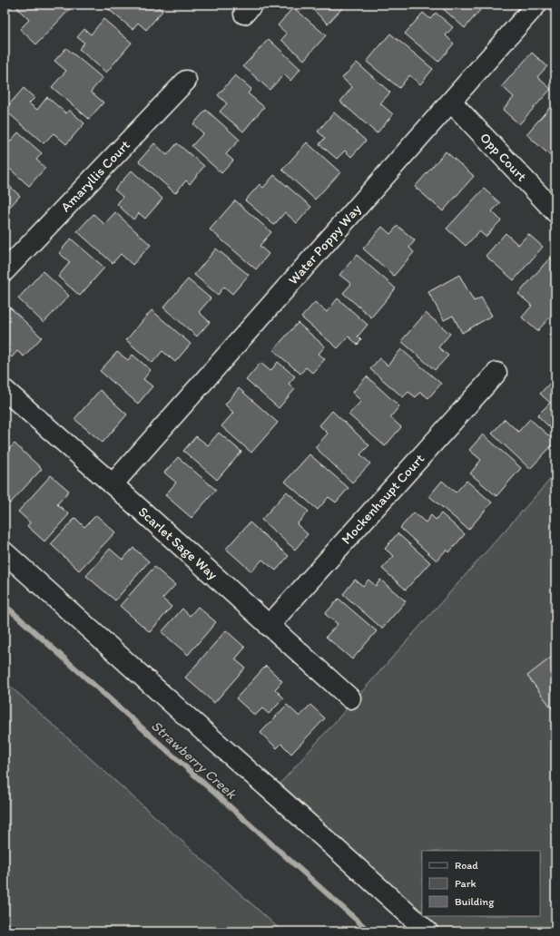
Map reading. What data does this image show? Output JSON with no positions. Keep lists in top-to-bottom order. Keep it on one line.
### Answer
{"streets":{"street":["Opp Court","Amaryllis Court","Water Poppy Way","Mockenhaupt Court","Scarlet Sage Way"]},"crossings":[["Opp Court","Water Poppy Way"],["Water Poppy Way","Scarlet Sage Way"],["Mockenhaupt Court","Scarlet Sage Way"]],"water":["Strawberry Creek"],"legend":["Road","Park","Building"]}
